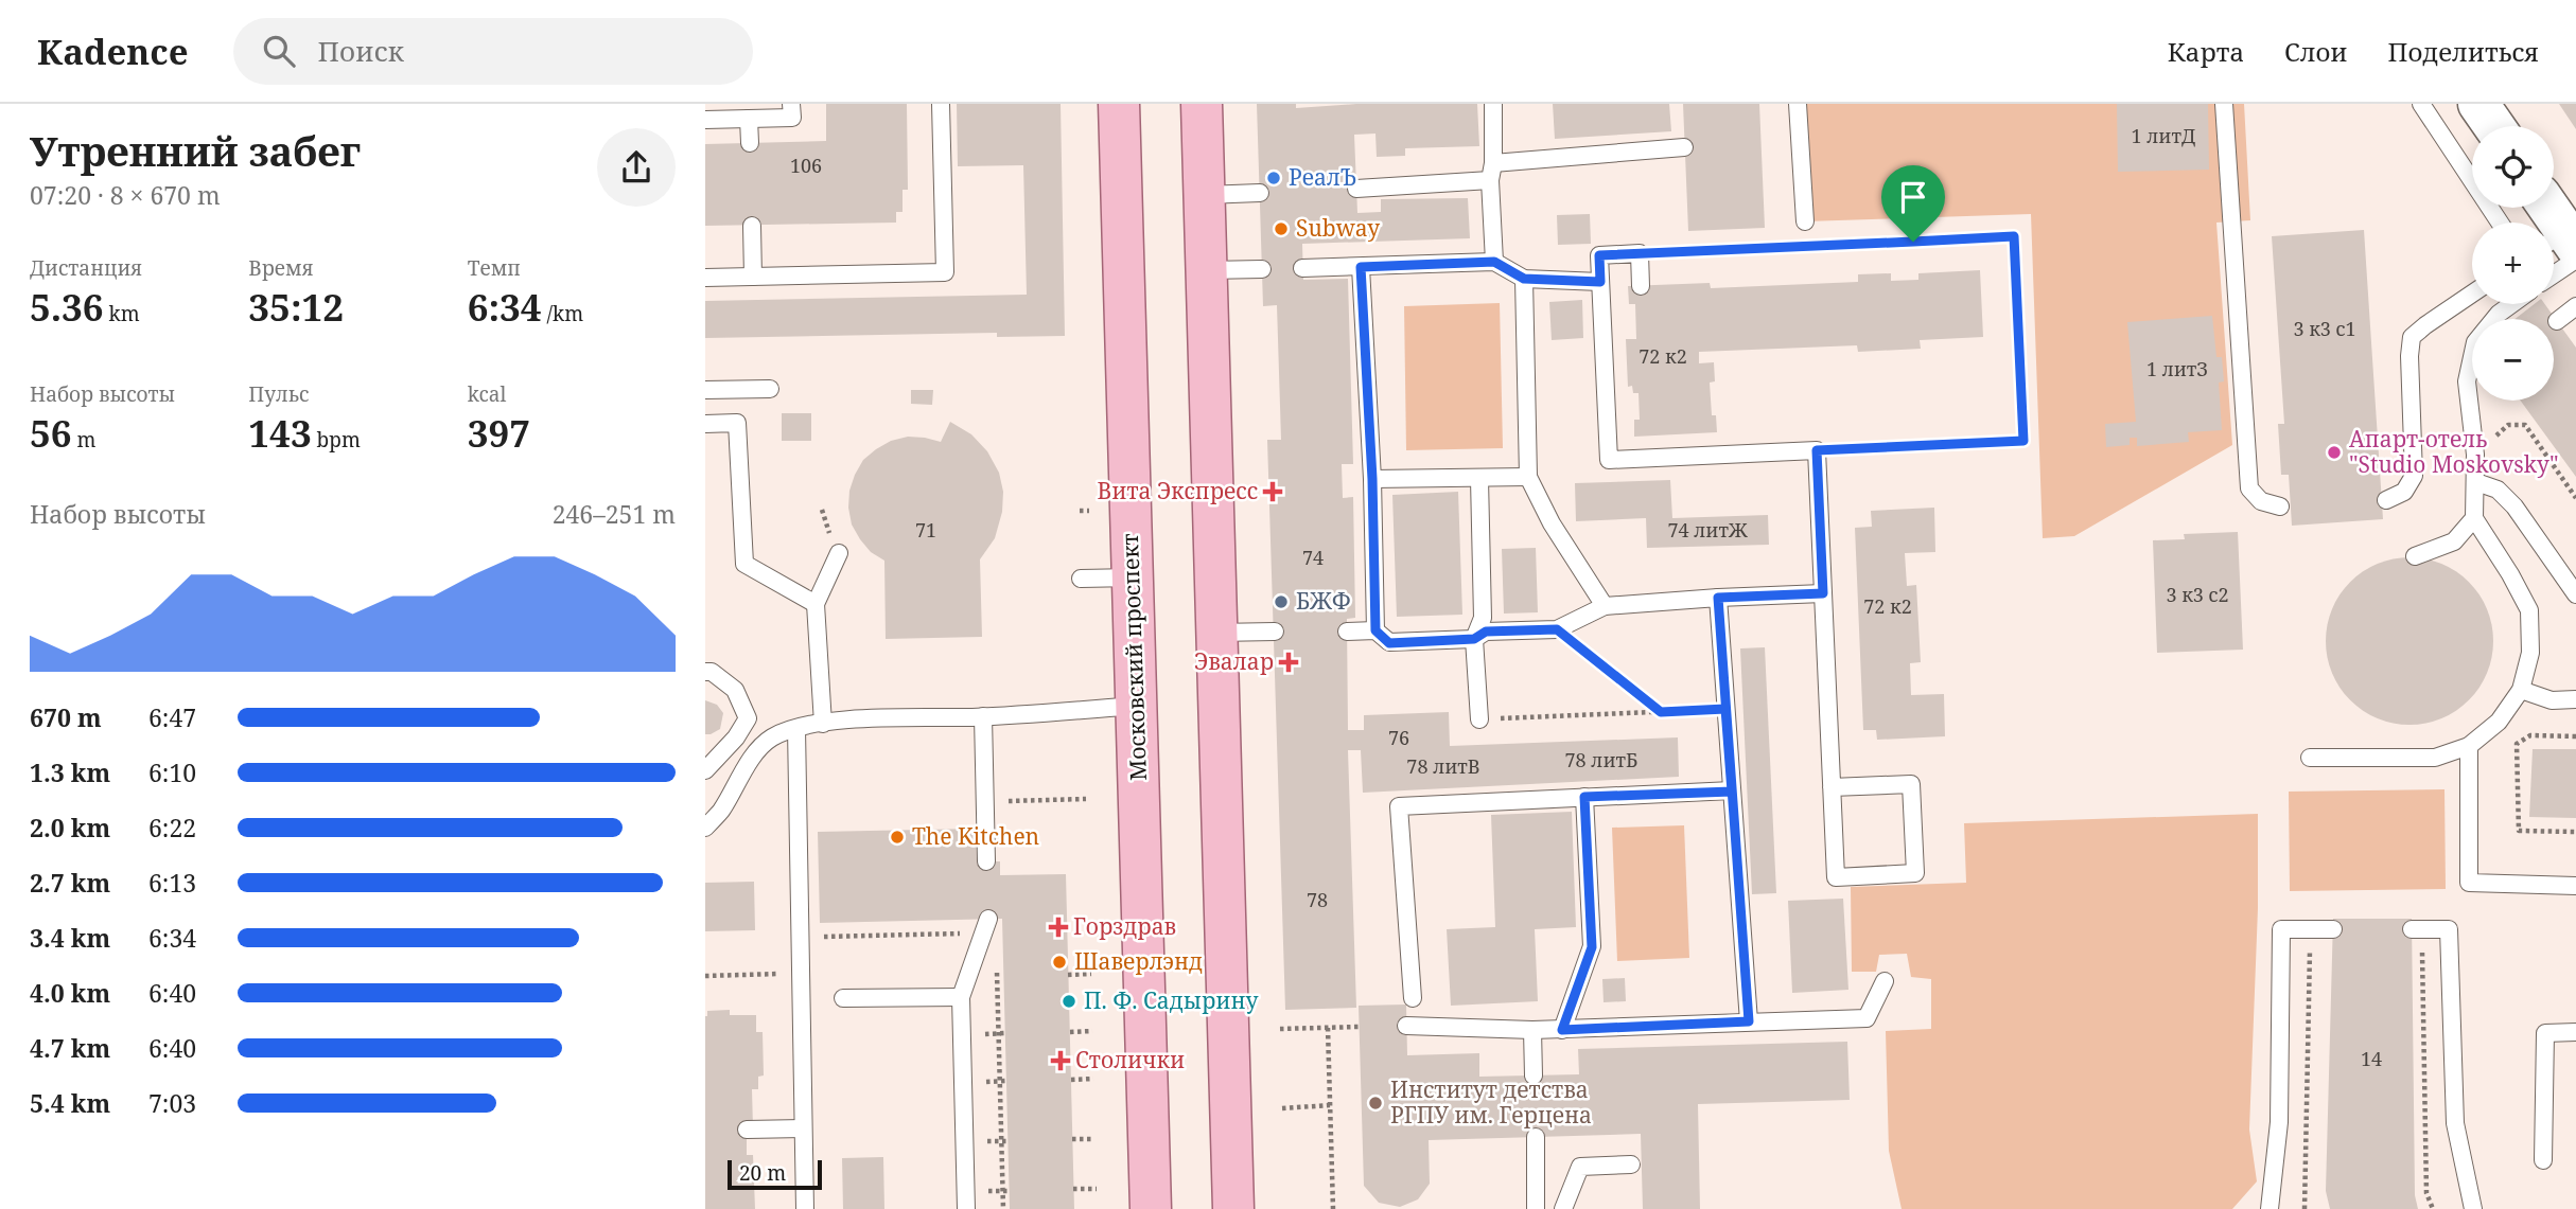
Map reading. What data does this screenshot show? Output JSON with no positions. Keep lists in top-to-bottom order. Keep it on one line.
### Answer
{"streets":{"main road":["Московский проспект"]},"places":{"other":["РеалЪ","Subway","Апарт-отель \"Studio Moskovsky\"","БЖФ","The Kitchen","Шаверлэнд","П. Ф. Садырину","Институт детства РГПУ им. Герцена"],"health":["Вита Экспресс","Эвалар","Горздрав","Столички"]},"house_numbers":["1 литД","106","3 к3 с1","72 к2","1 литЗ","71","74 литЖ","74","3 к3 с2","72 к2","76","78 литБ","78 литВ","78","14"],"scale_bar":"20 m","page":{"header":"Kadence","search":"Поиск","nav":["Карта","Слои","Поделиться"],"heading":["Утренний забег","07:20 · 8 × 670 m"],"map_buttons":["+","−"],"stats":[["Дистанция","5.36 km"],["Время","35:12"],["Темп","6:34 /km"],["Набор высоты","56 m"],["Пульс","143 bpm"],["kcal","397"]],"chart":["Набор высоты","246–251 m"],"list":[{"name":"670 m","note":"6:47"},{"name":"1.3 km","note":"6:10"},{"name":"2.0 km","note":"6:22"},{"name":"2.7 km","note":"6:13"},{"name":"3.4 km","note":"6:34"},{"name":"4.0 km","note":"6:40"},{"name":"4.7 km","note":"6:40"},{"name":"5.4 km","note":"7:03"}],"scale":"20 m"}}
